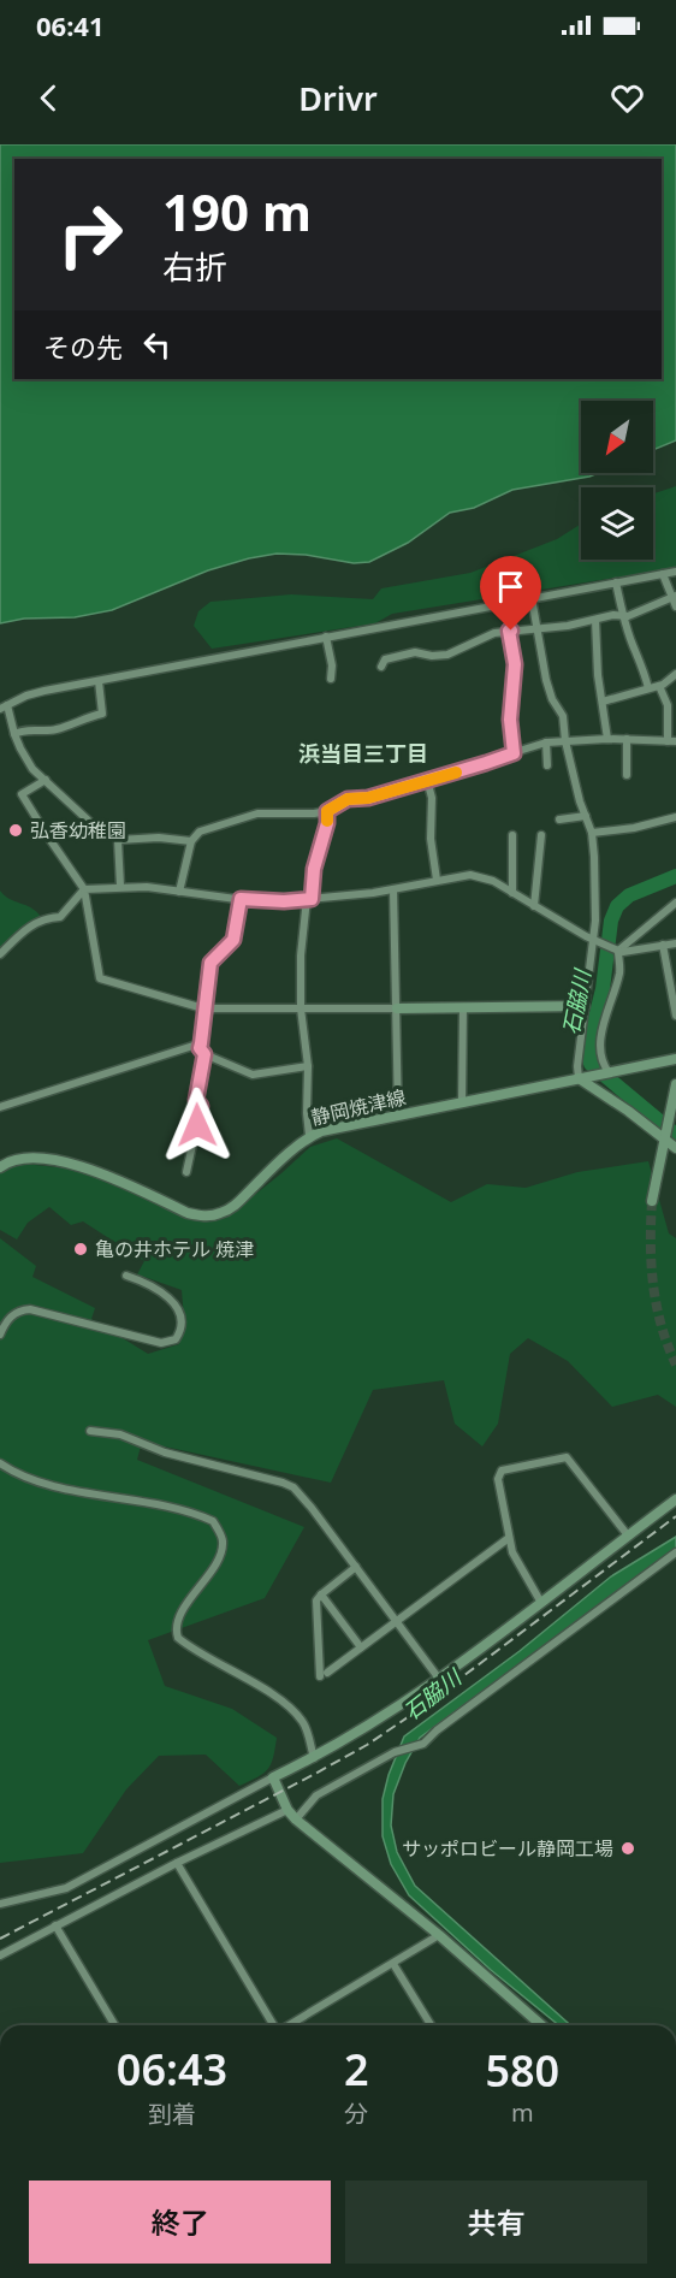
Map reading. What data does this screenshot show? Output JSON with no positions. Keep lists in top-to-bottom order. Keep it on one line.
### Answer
{"streets":{"street":["静岡焼津線"]},"districts":["浜当目三丁目"],"water":["石脇川"],"places":["弘香幼稚園","亀の井ホテル 焼津","サッポロビール静岡工場"],"north":"bottom left","page":{"status":"06:41","header":"Drivr","turn":["190 m","右折"],"then":"その先","eta":["06:43","到着","2","分","580","m"],"buttons":["終了","共有"]}}
